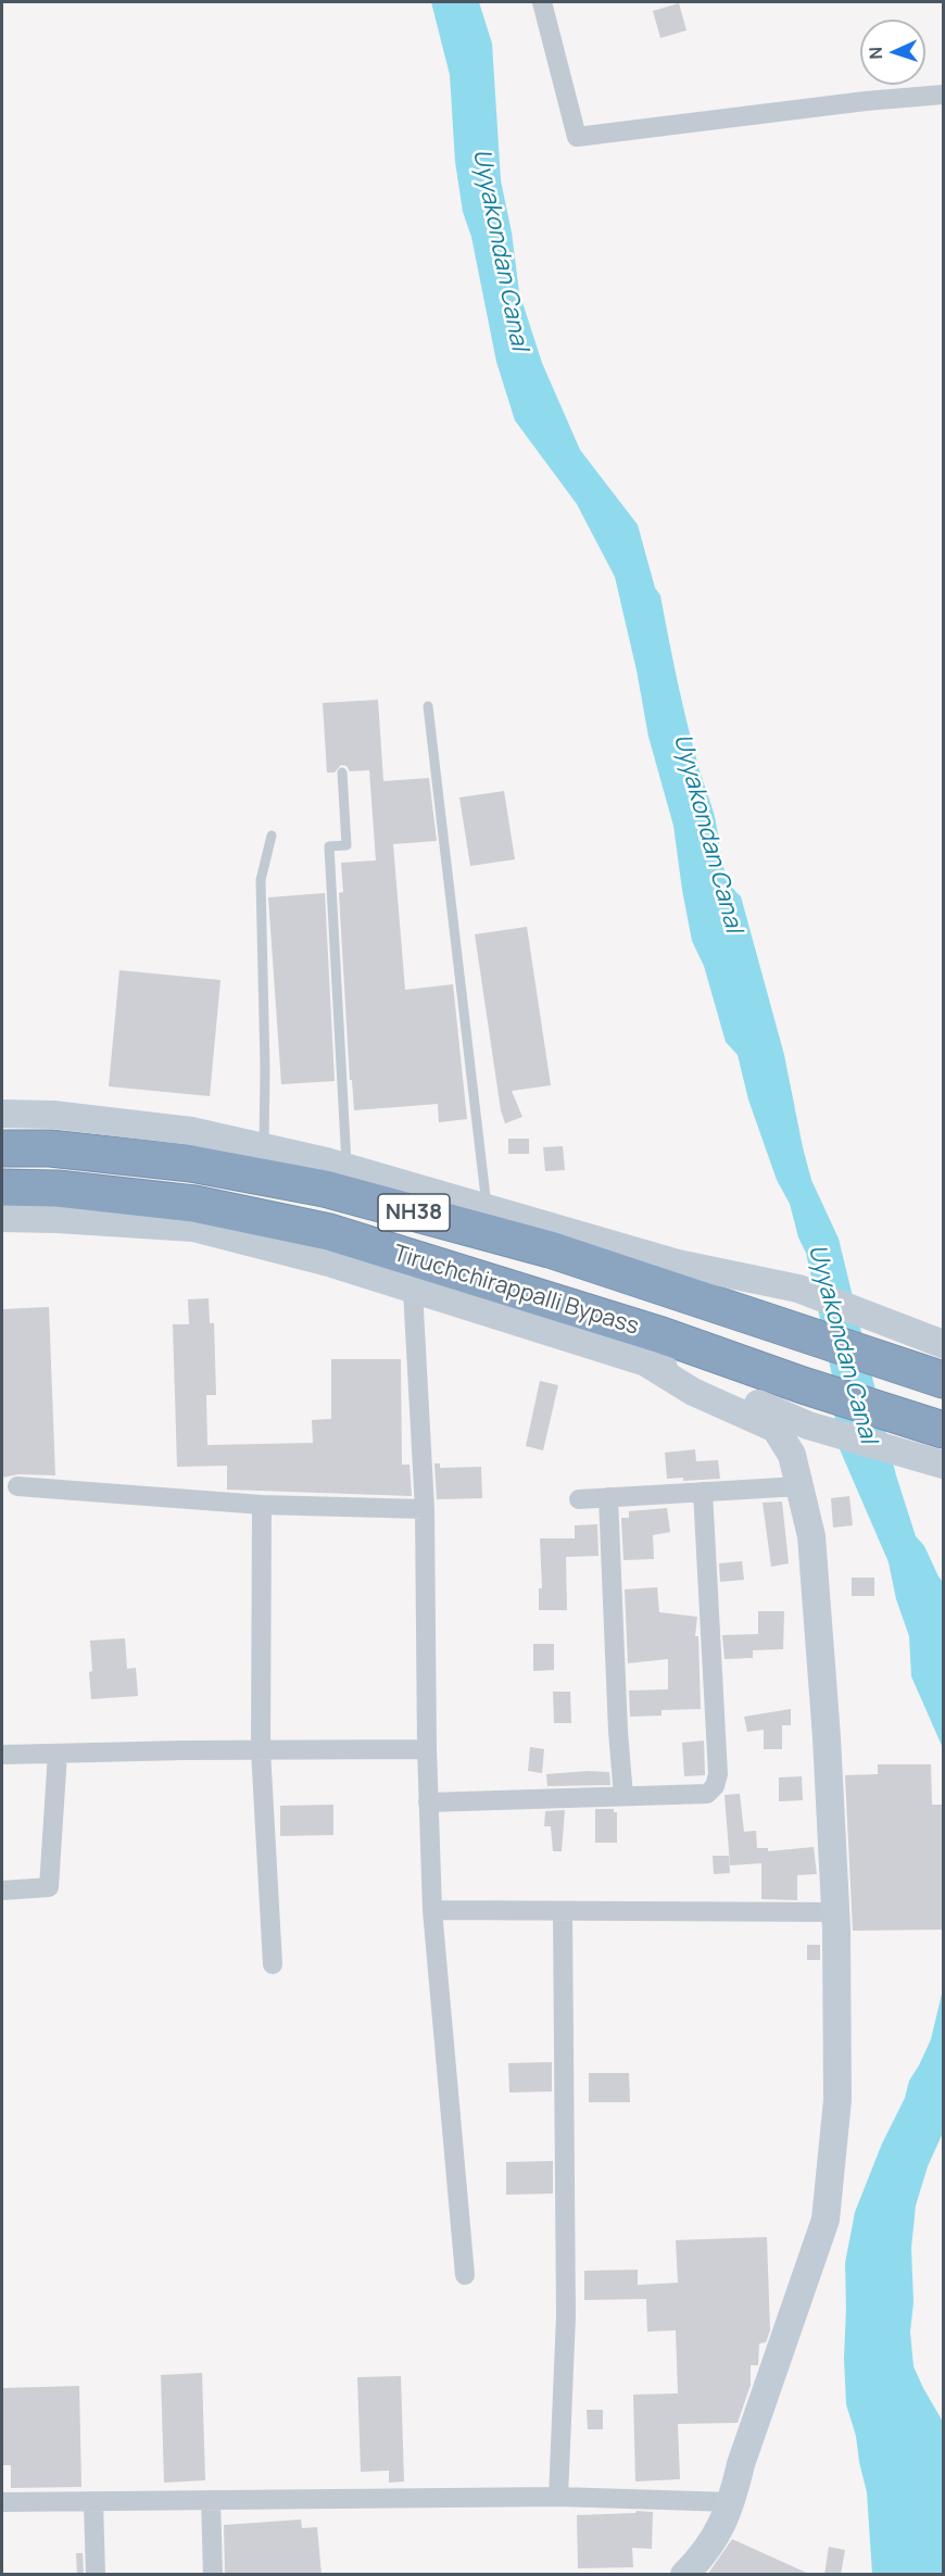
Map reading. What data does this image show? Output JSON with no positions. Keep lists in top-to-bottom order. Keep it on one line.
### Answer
{"streets":{"highway":["NH38","Tiruchchirappalli Bypass"]},"water":["Uyyakondan Canal"],"north":"left"}
